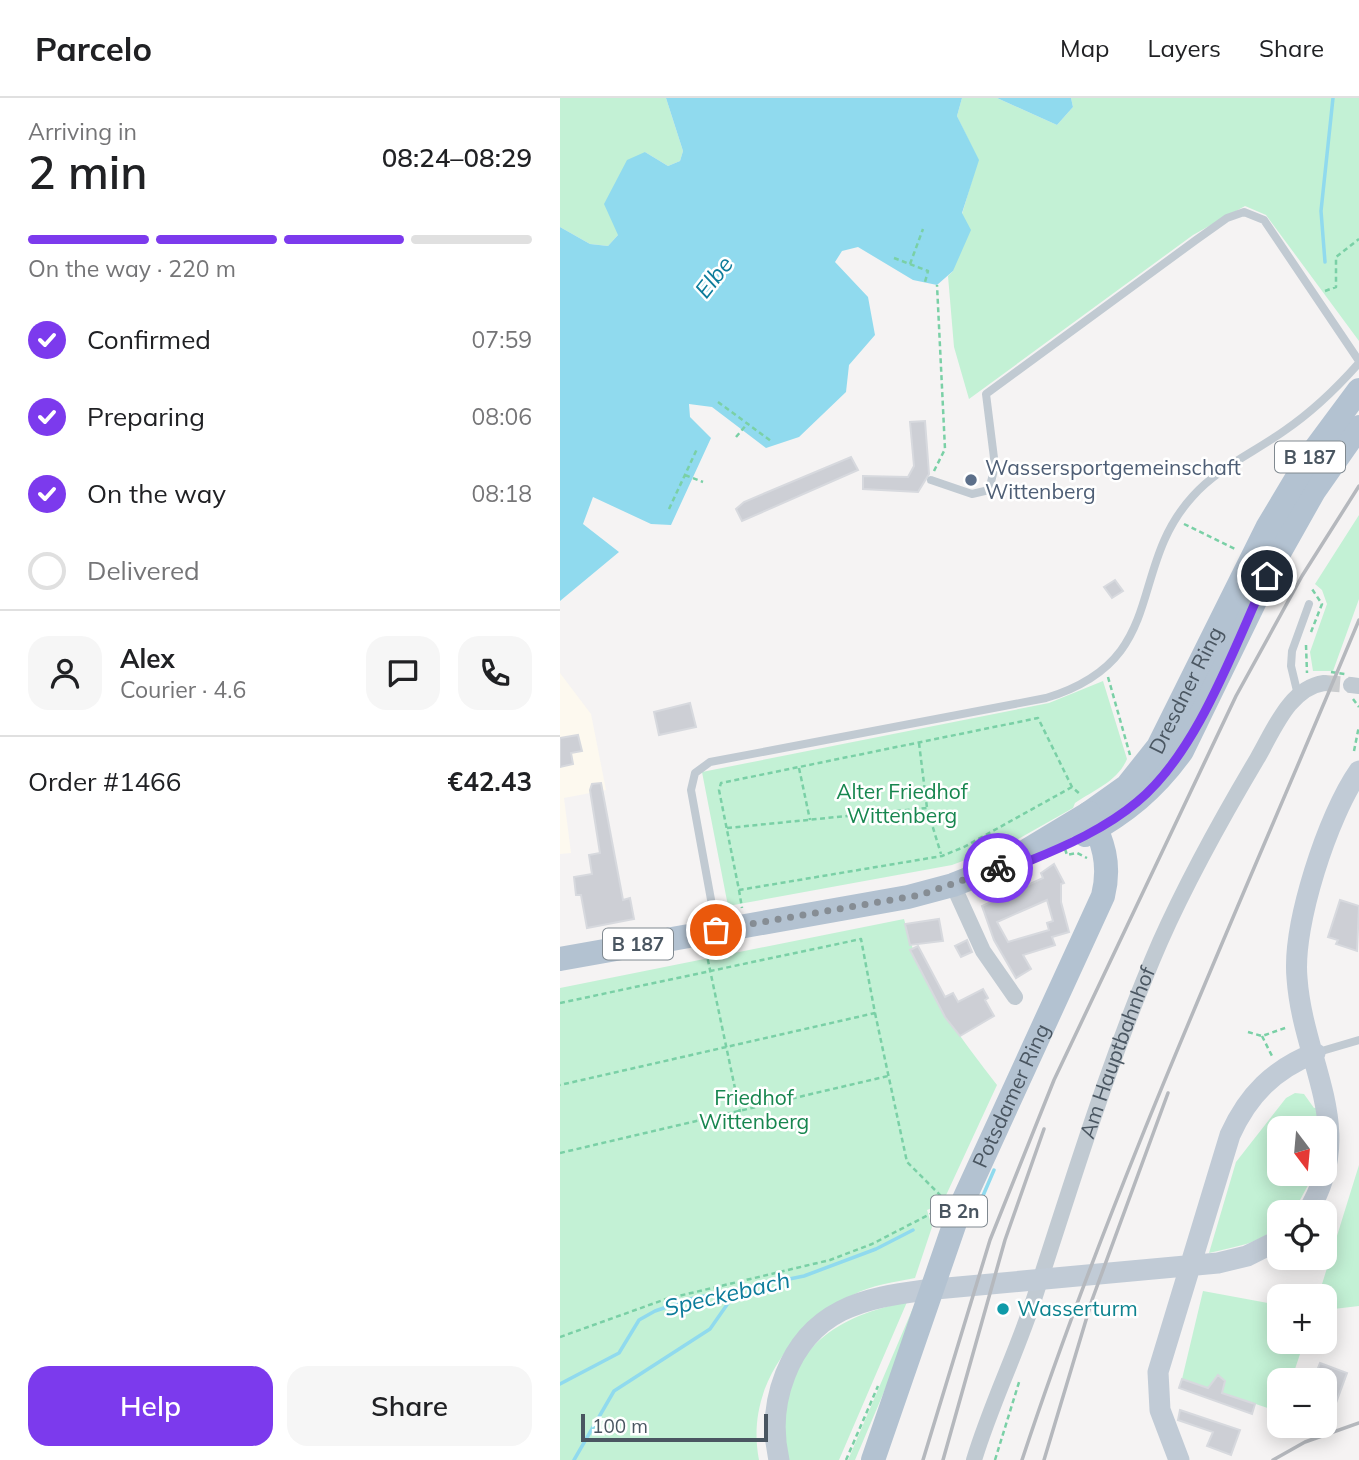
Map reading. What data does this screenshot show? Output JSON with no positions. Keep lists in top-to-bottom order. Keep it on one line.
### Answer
{"streets":{"main road":["B 187","Dresdner Ring","Potsdamer Ring","B 2n"],"street":["Am Hauptbahnhof"]},"crossings":[["B 187","Dresdner Ring"],["Dresdner Ring","Potsdamer Ring"]],"water":["Elbe","Speckebach"],"parks":["Alter Friedhof Wittenberg","Friedhof Wittenberg"],"places":["Wassersportgemeinschaft Wittenberg","Wasserturm"],"scale_bar":"100 m","north":"bottom","page":{"header":"Parcelo","nav":["Map","Layers","Share"],"heading":["2 min","Arriving in","08:24–08:29"],"panel":["Alex","Courier · 4.6","Order #1466","€42.43"],"bar":"On the way · 220 m","list":[["Confirmed","07:59"],["Preparing","08:06"],["On the way","08:18"],"Delivered"],"map_buttons":["+","−"],"buttons":["Help","Share"],"scale":"100 m"}}
